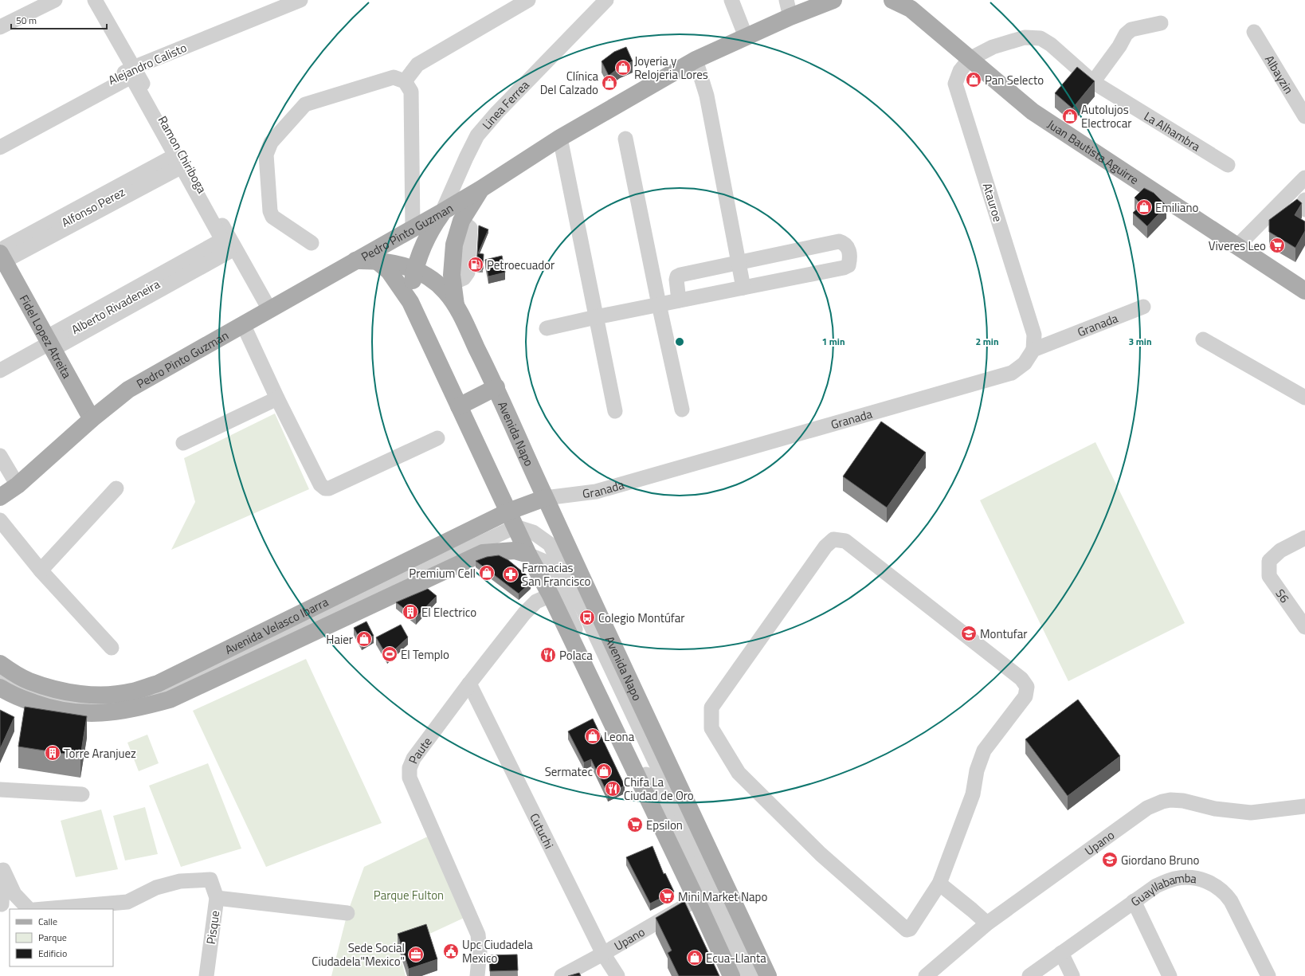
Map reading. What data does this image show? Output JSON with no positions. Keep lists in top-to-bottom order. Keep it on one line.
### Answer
{"streets":{"main road":["Juan Bautista Aguirre","Pedro Pinto Guzman","Fidel Lopez Atreita","Avenida Napo","Avenida Velasco Ibarra"],"street":["Alejandro Calisto","Albayzin","Linea Ferrea","La Alhambra","Ramon Chiriboga","Atauroe","Alfonso Perez","Alberto Rivadeneira","Granada","S6","Paute","Cutuchi","Upano","Guayllabamba","Pisque"]},"crossings":[["Alejandro Calisto","Ramon Chiriboga"],["Linea Ferrea","Pedro Pinto Guzman"],["La Alhambra","Juan Bautista Aguirre"],["La Alhambra","Atauroe"],["Juan Bautista Aguirre","Atauroe"],["Ramon Chiriboga","Alfonso Perez"],["Ramon Chiriboga","Pedro Pinto Guzman"],["Ramon Chiriboga","Alberto Rivadeneira"],["Atauroe","Granada"],["Alfonso Perez","Fidel Lopez Atreita"],["Pedro Pinto Guzman","Fidel Lopez Atreita"],["Pedro Pinto Guzman","Avenida Napo"],["Alberto Rivadeneira","Fidel Lopez Atreita"],["Granada","Avenida Napo"],["Granada","Avenida Velasco Ibarra"],["Avenida Napo","Avenida Velasco Ibarra"],["Paute","Cutuchi"],["Cutuchi","Upano"]],"parks":["Parque Fulton"],"places":{"shop":["Joyeria y Relojeria Lores","Pan Selecto","Clínica Del Calzado","Autolujos Electrocar","Emiliano","Premium Cell","Haier","Leona","Sermatec","Ecua-Llanta"],"supermarket":["Viveres Leo","Epsilon","Mini Market Napo"],"fuel station":["Petroecuador"],"pharmacy":["Farmacias San Francisco"],"building":["El Electrico","Torre Aranjuez"],"bus stop":["Colegio Montúfar"],"school or university":["Montufar","Giordano Bruno"],"sports":["El Templo"],"restaurant":["Polaca","Chifa La Ciudad de Oro"],"public building":["Upc Ciudadela Mexico"],"office":["Sede Social Ciudadela\"Mexico\""]},"legend":["Calle","Parque","Edificio"],"scale_bar":"50 m","rings":["1 min","2 min","3 min"]}
